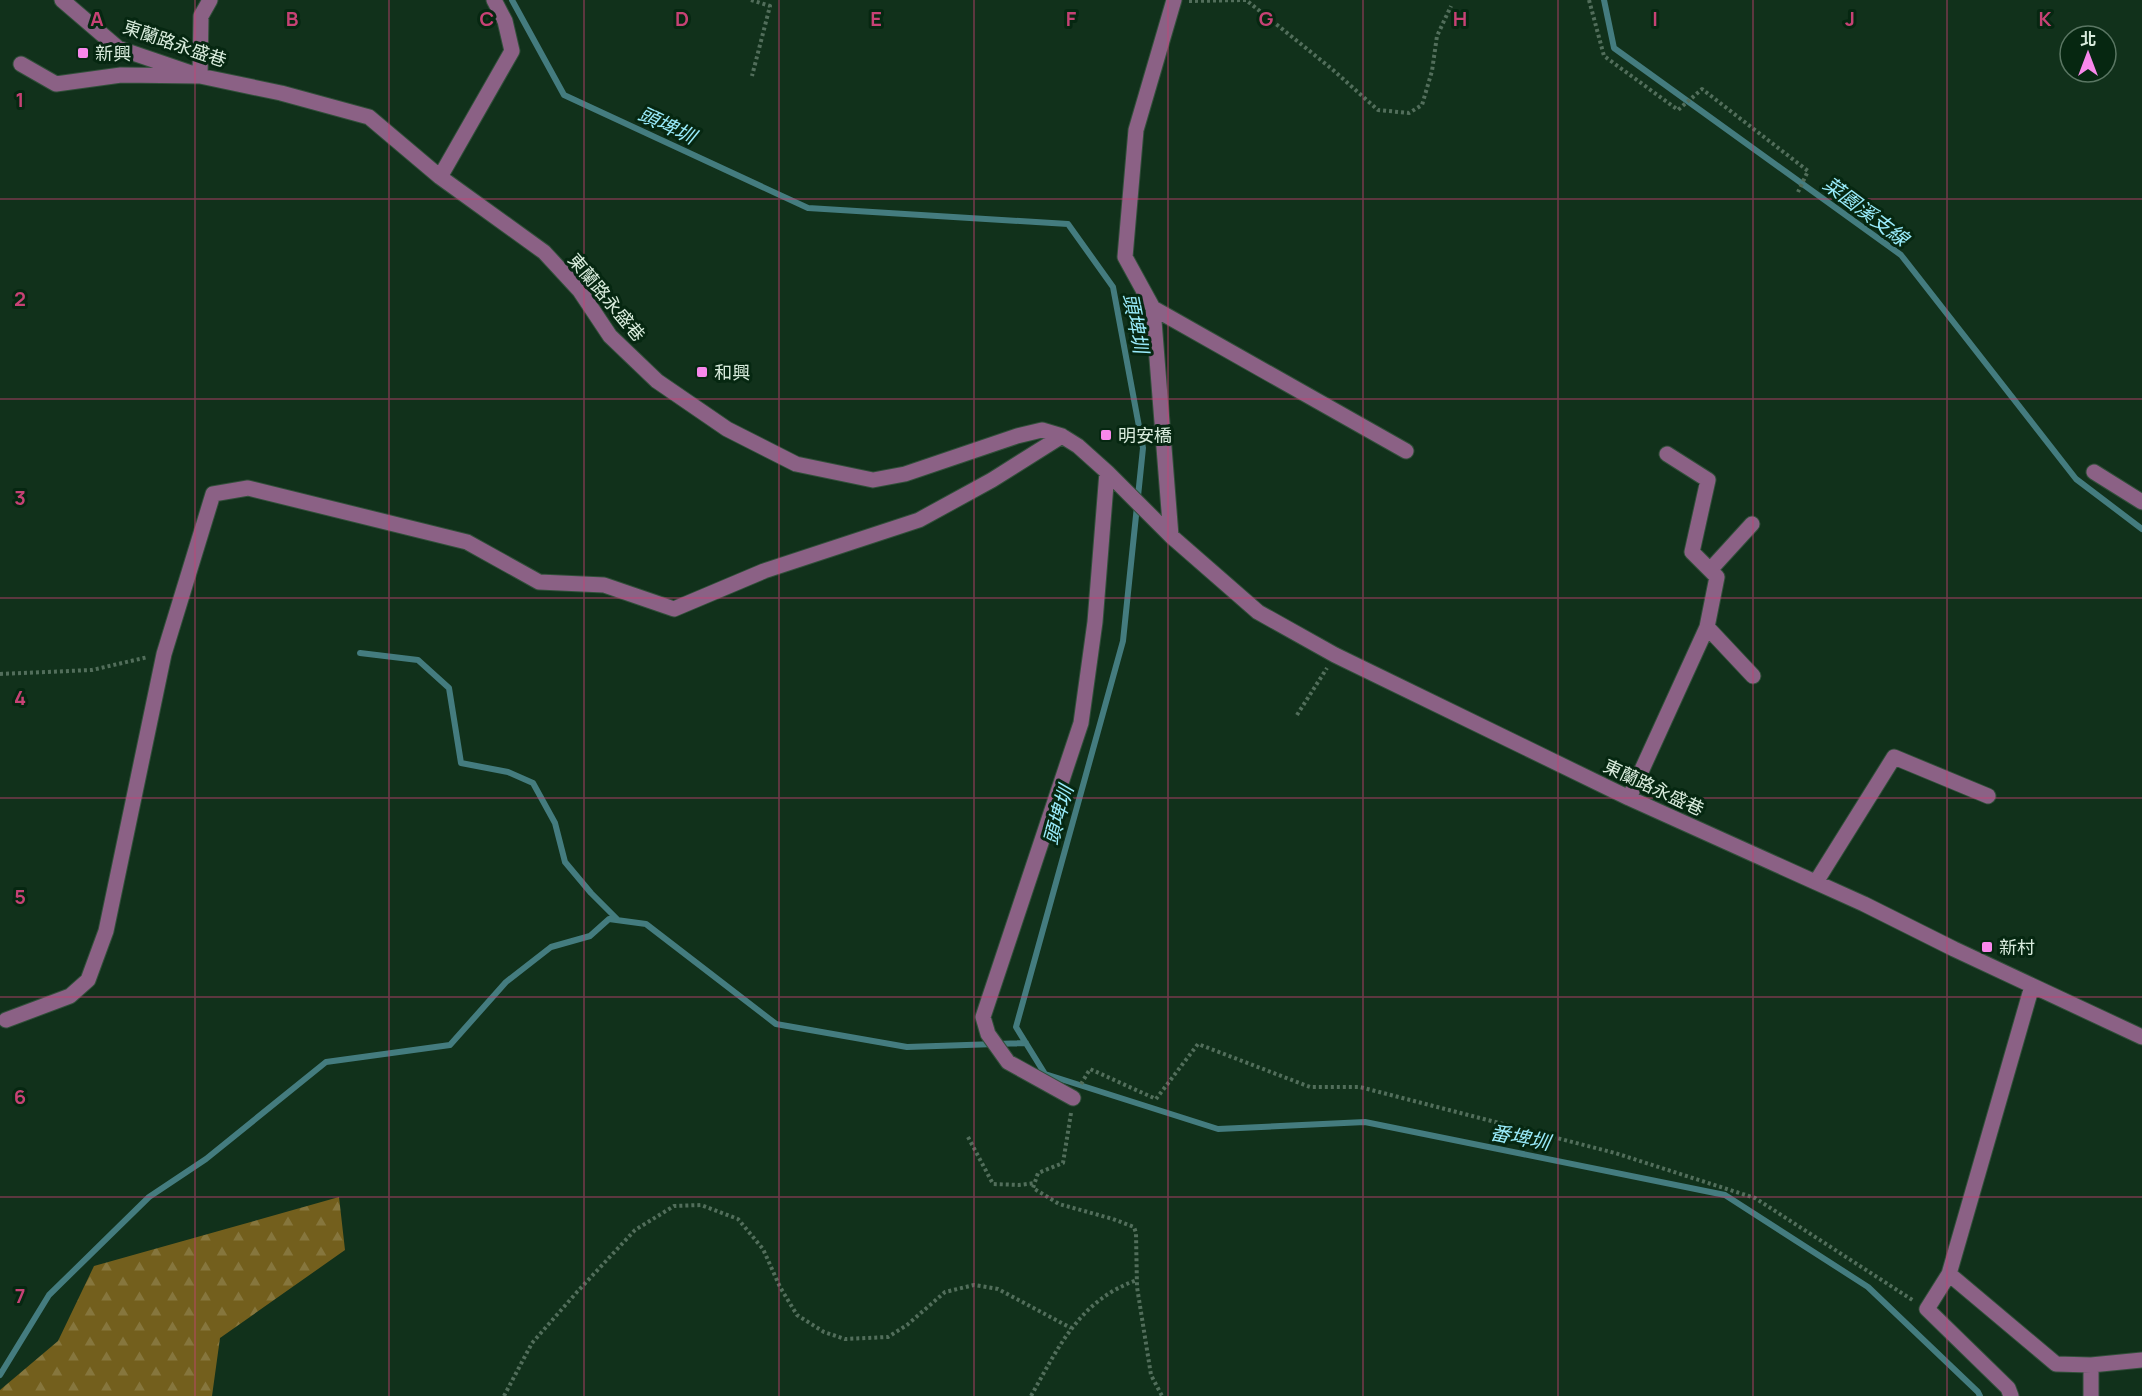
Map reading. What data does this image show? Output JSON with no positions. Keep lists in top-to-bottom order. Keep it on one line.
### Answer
{"streets":{"street":["東蘭路永盛巷"]},"water":["頭埤圳","菜園溪支線","番埤圳"],"places":{"transit":["新興","和興","明安橋","新村"]},"north":"top","grid":{"columns":["A","B","C","D","E","F","G","H","I","J","K"],"rows":["1","2","3","4","5","6","7"]}}
